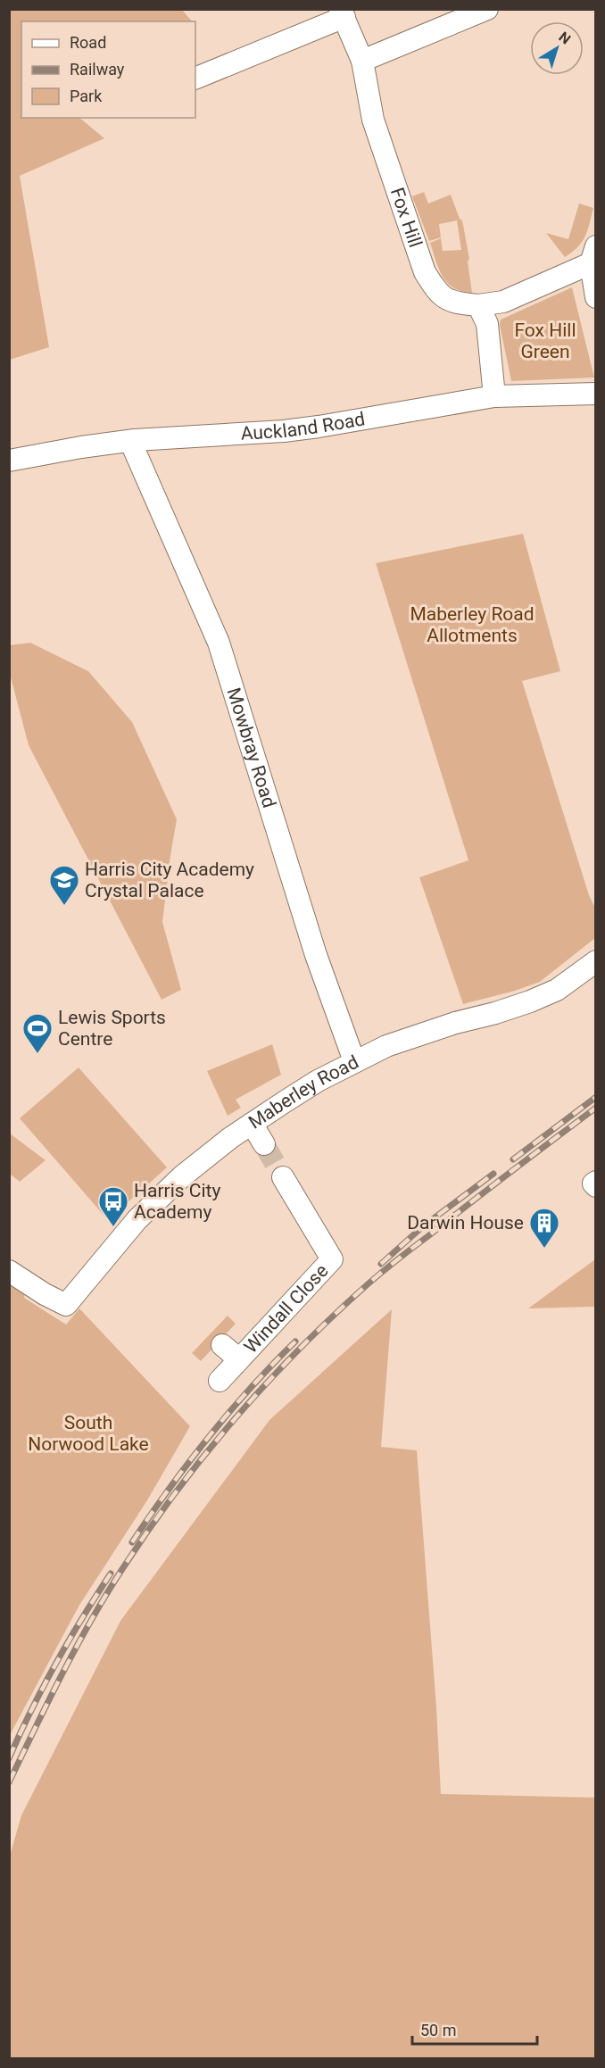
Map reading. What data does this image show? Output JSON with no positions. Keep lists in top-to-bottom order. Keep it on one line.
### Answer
{"streets":{"street":["Fox Hill","Auckland Road","Mowbray Road","Maberley Road","Windall Close"]},"crossings":[["Auckland Road","Mowbray Road"],["Mowbray Road","Maberley Road"]],"parks":["Fox Hill Green","Maberley Road Allotments","South Norwood Lake"],"places":{"school or university":["Harris City Academy Crystal Palace"],"sports":["Lewis Sports Centre"],"bus stop":["Harris City Academy"],"building":["Darwin House"]},"legend":["Road","Railway","Park"],"scale_bar":"50 m","north":"top right"}
